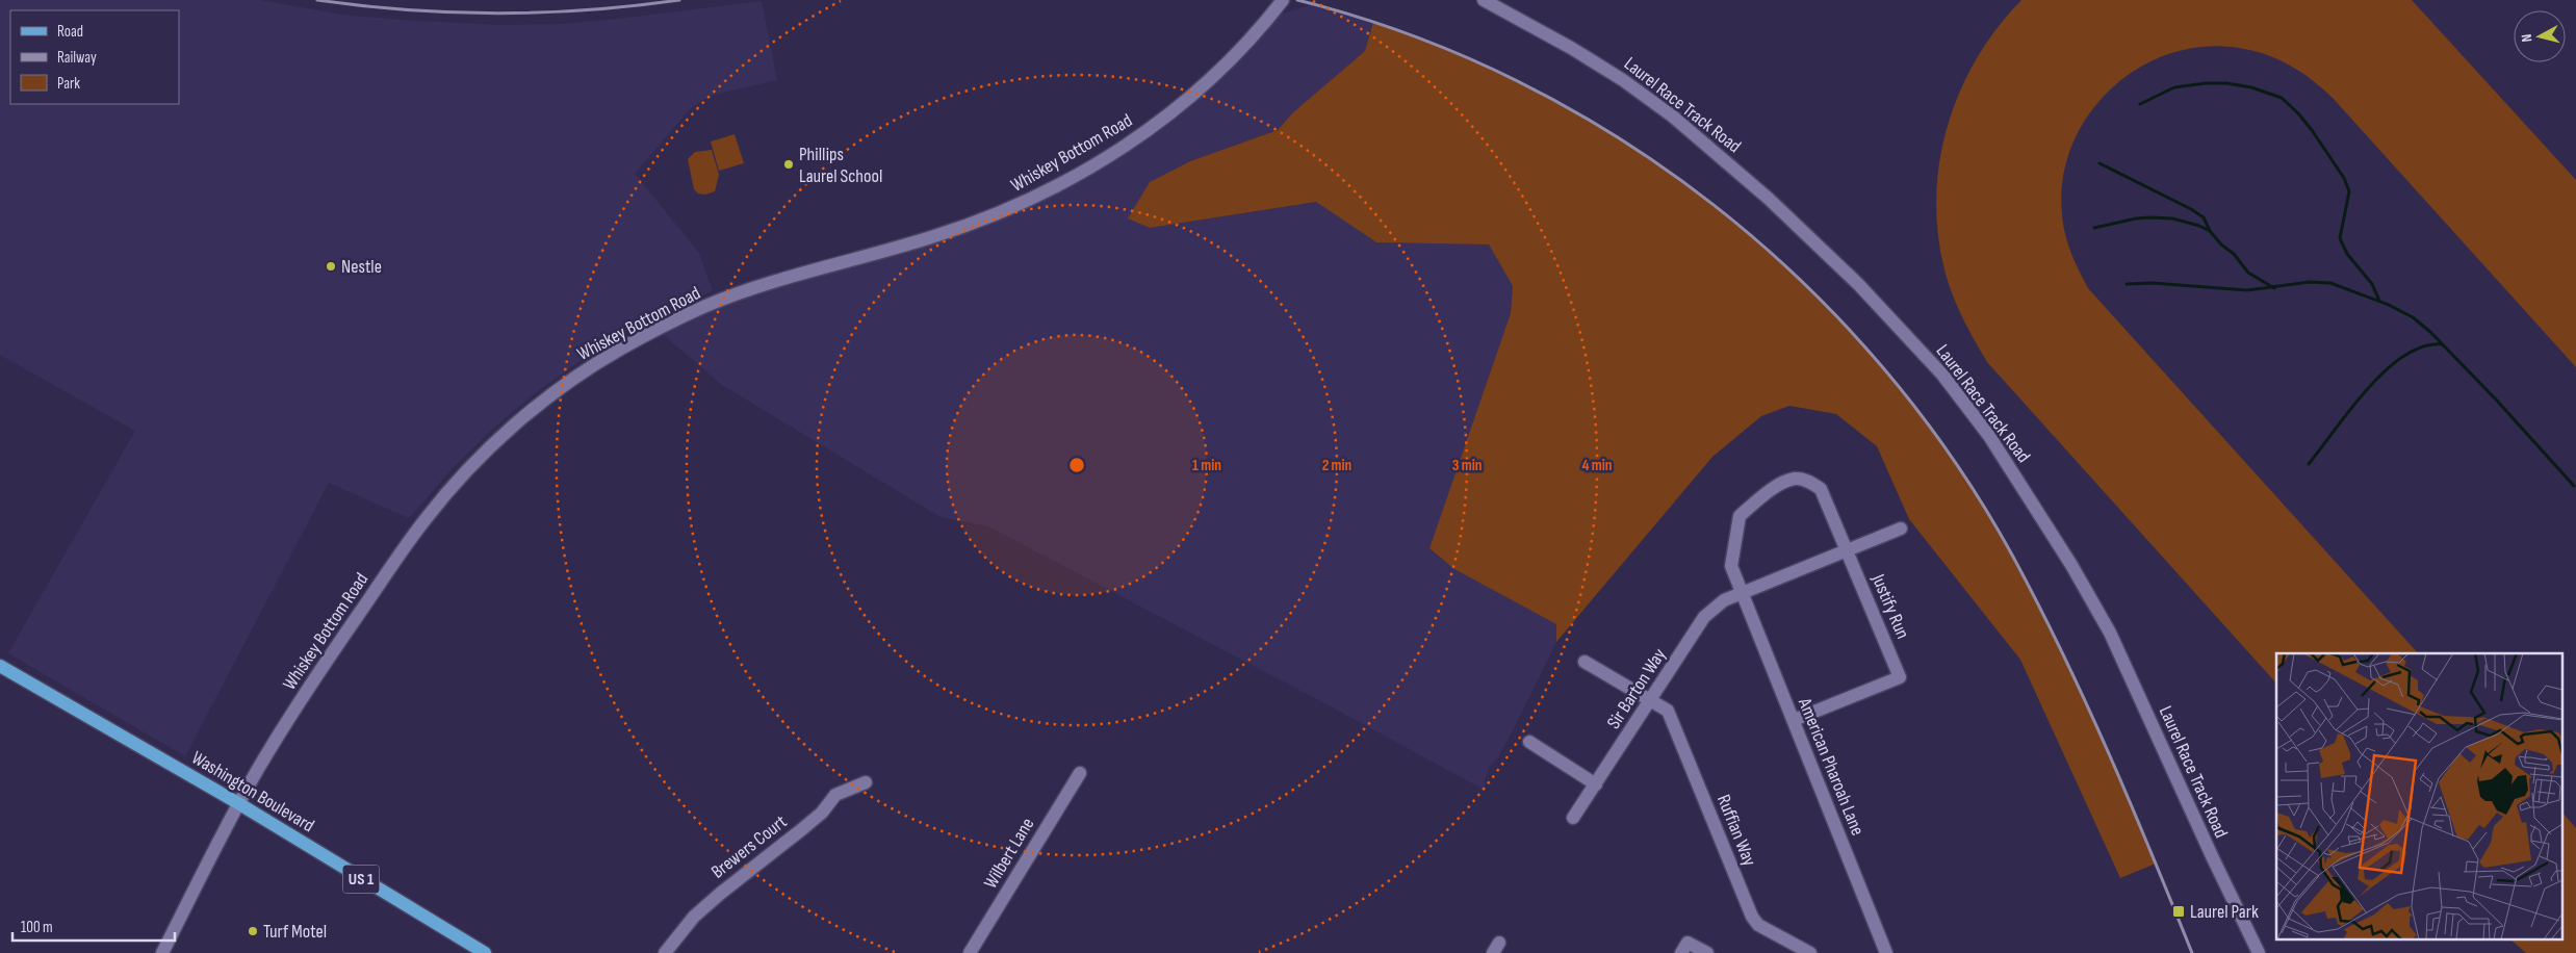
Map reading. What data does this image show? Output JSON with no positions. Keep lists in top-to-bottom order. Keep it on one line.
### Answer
{"streets":{"main road":["Washington Boulevard","US 1"],"street":["Laurel Race Track Road","Whiskey Bottom Road","Justify Run","Sir Barton Way","American Pharoah Lane","Ruffian Way","Brewers Court","Wilbert Lane"]},"crossings":[["Whiskey Bottom Road","Washington Boulevard"],["Justify Run","Sir Barton Way"],["Justify Run","American Pharoah Lane"],["Sir Barton Way","American Pharoah Lane"],["Sir Barton Way","Ruffian Way"]],"places":{"other":["Phillips Laurel School","Nestle","Turf Motel"],"transit":["Laurel Park"]},"legend":["Road","Railway","Park"],"scale_bar":"100 m","north":"left","rings":["1 min","2 min","3 min","4 min"]}
